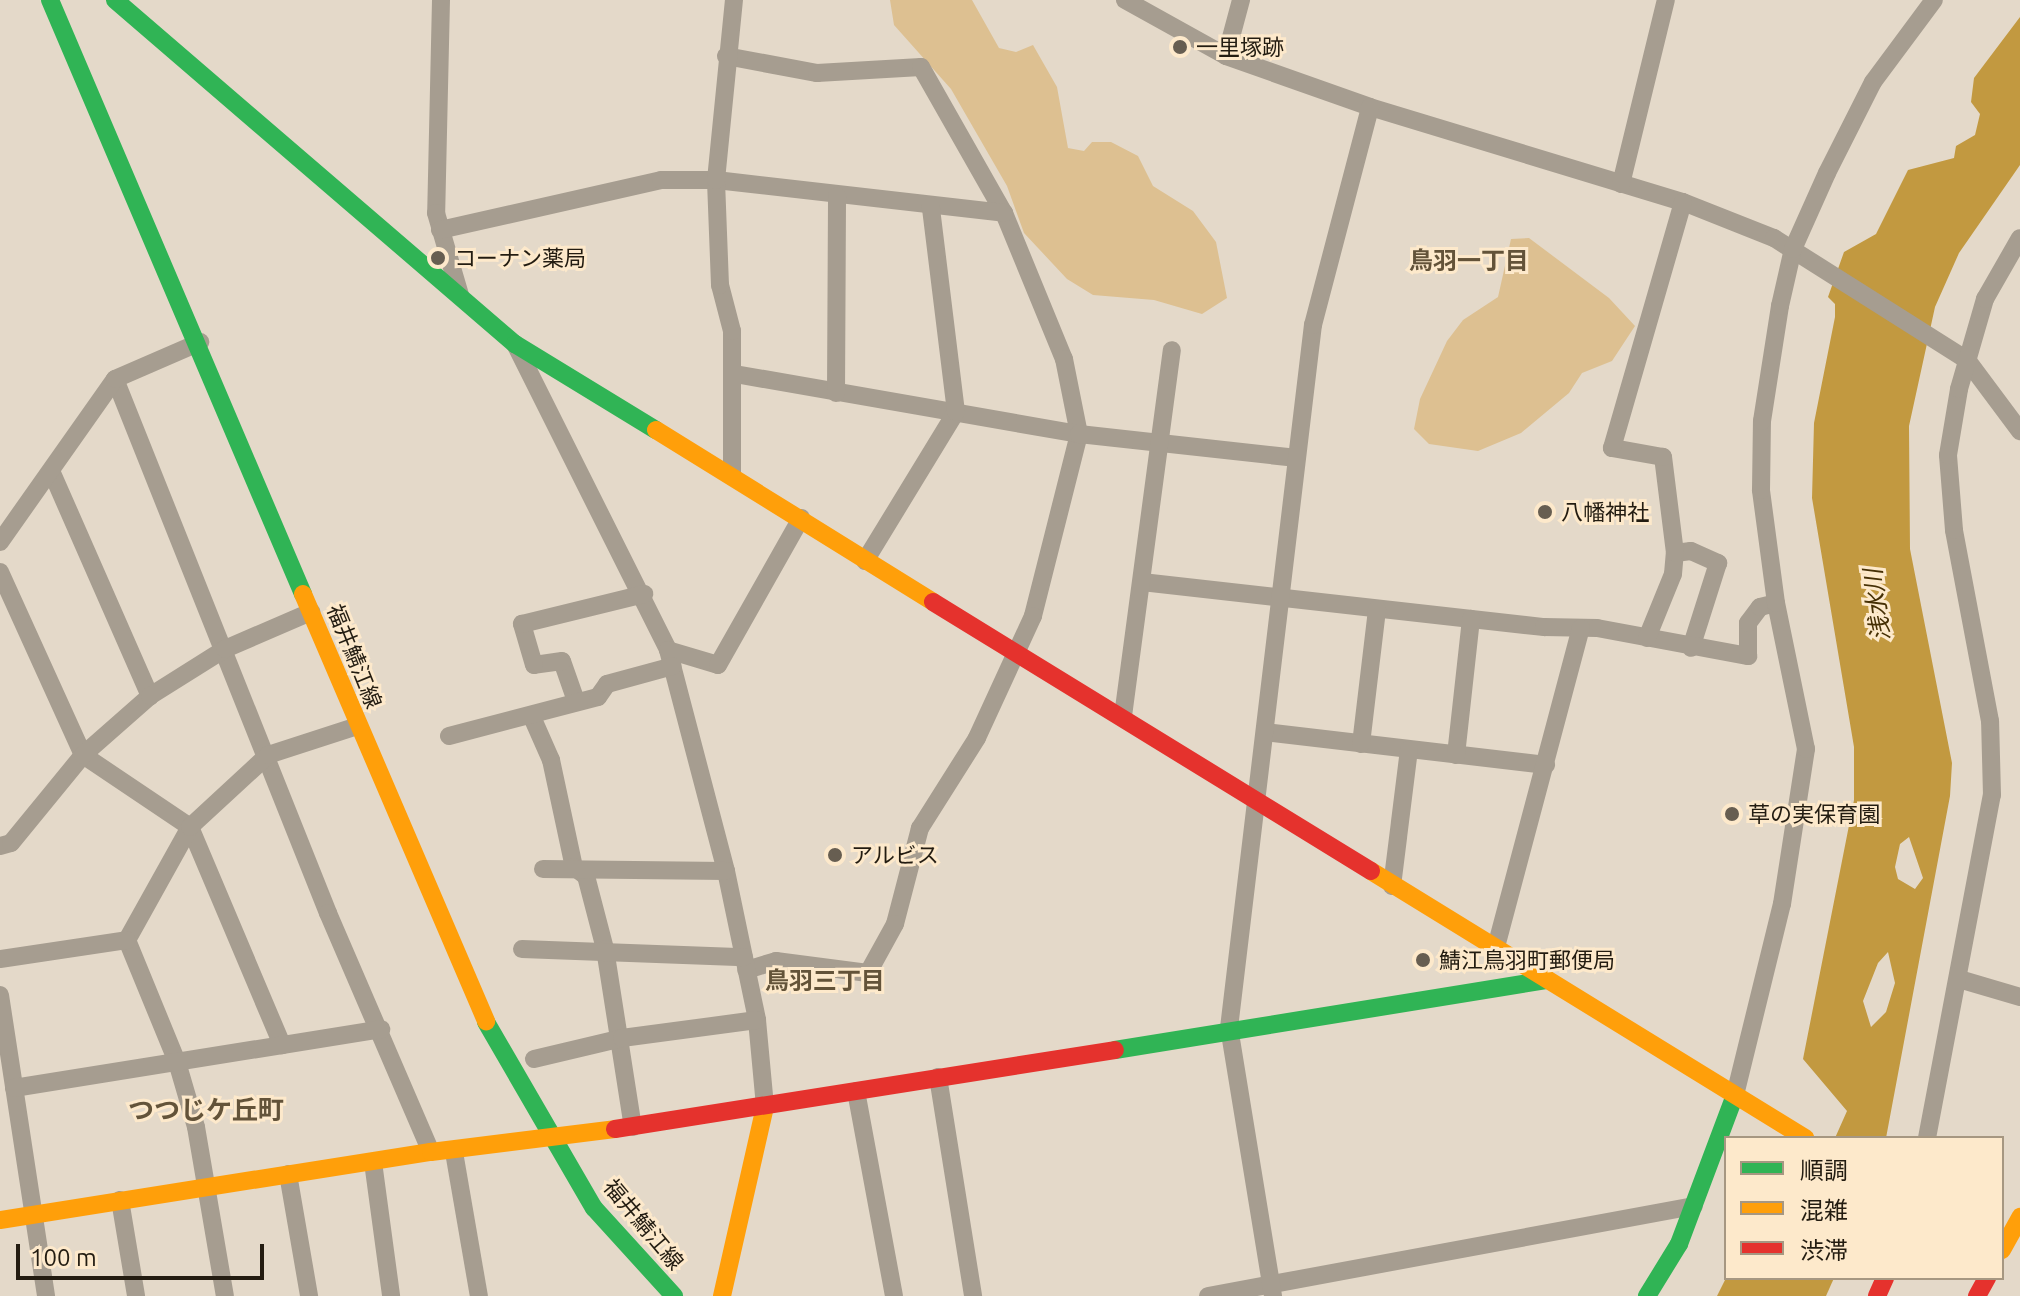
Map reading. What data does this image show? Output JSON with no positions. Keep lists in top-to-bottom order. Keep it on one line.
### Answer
{"streets":{"street":["福井鯖江線"]},"districts":["鳥羽一丁目","鳥羽三丁目","つつじケ丘町"],"water":["浅水川"],"places":["一里塚跡","コーナン薬局","八幡神社","草の実保育園","アルビス","鯖江鳥羽町郵便局"],"legend":["順調","混雑","渋滞"],"scale_bar":"100 m"}
